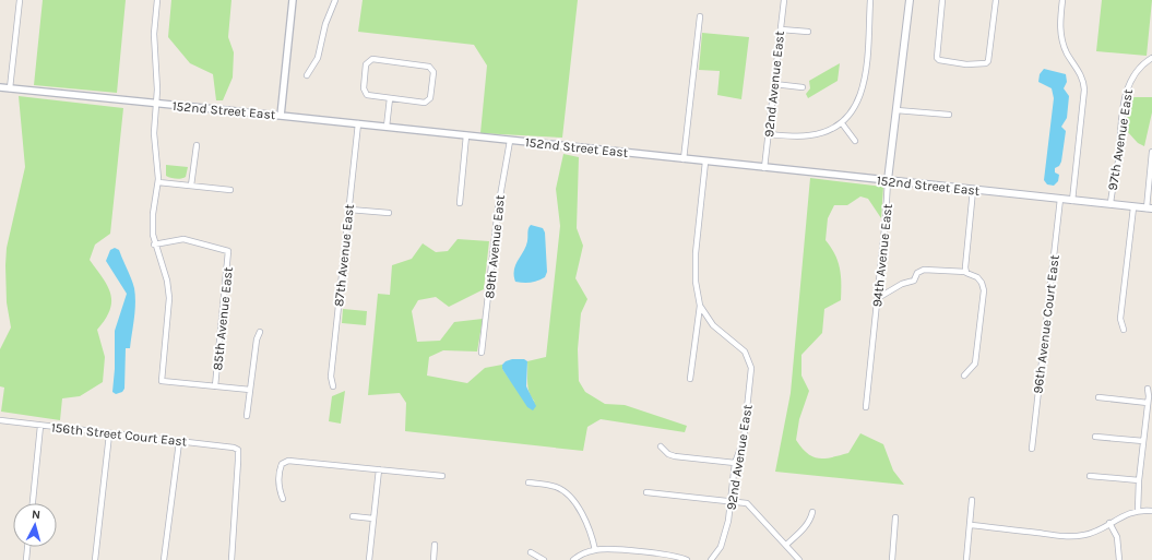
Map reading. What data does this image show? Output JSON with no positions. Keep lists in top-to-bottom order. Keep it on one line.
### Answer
{"streets":{"main road":["152nd Street East","94th Avenue East"],"street":["92nd Avenue East","97th Avenue East","89th Avenue East","87th Avenue East","85th Avenue East","96th Avenue Court East","156th Street Court East"]},"crossings":[["92nd Avenue East","152nd Street East"],["152nd Street East","97th Avenue East"],["152nd Street East","89th Avenue East"],["152nd Street East","87th Avenue East"],["152nd Street East","94th Avenue East"],["152nd Street East","96th Avenue Court East"]],"north":"top"}
